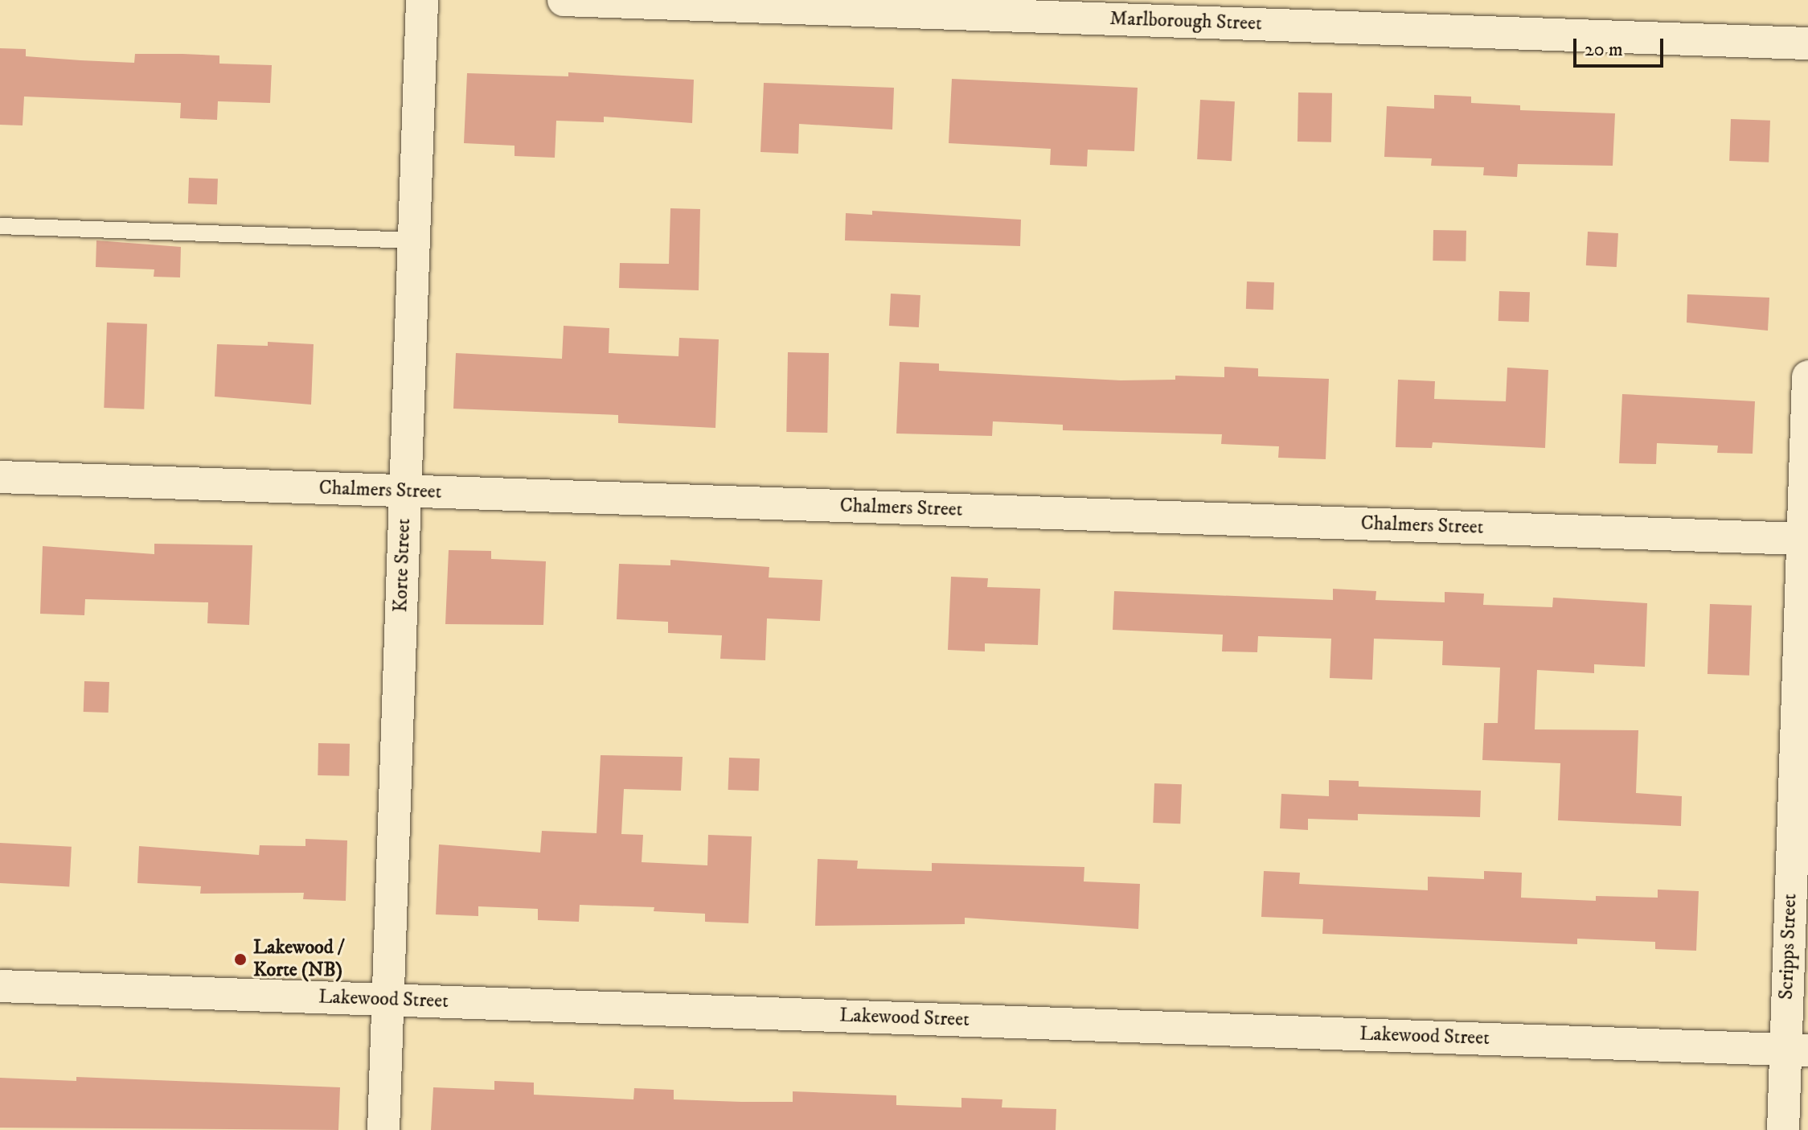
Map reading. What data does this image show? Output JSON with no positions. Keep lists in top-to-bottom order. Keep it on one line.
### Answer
{"streets":{"street":["Marlborough Street","Chalmers Street","Korte Street","Scripps Street","Lakewood Street"]},"crossings":[["Chalmers Street","Korte Street"],["Chalmers Street","Scripps Street"],["Korte Street","Lakewood Street"],["Scripps Street","Lakewood Street"]],"places":["Lakewood / Korte (NB)"],"scale_bar":"20 m"}
